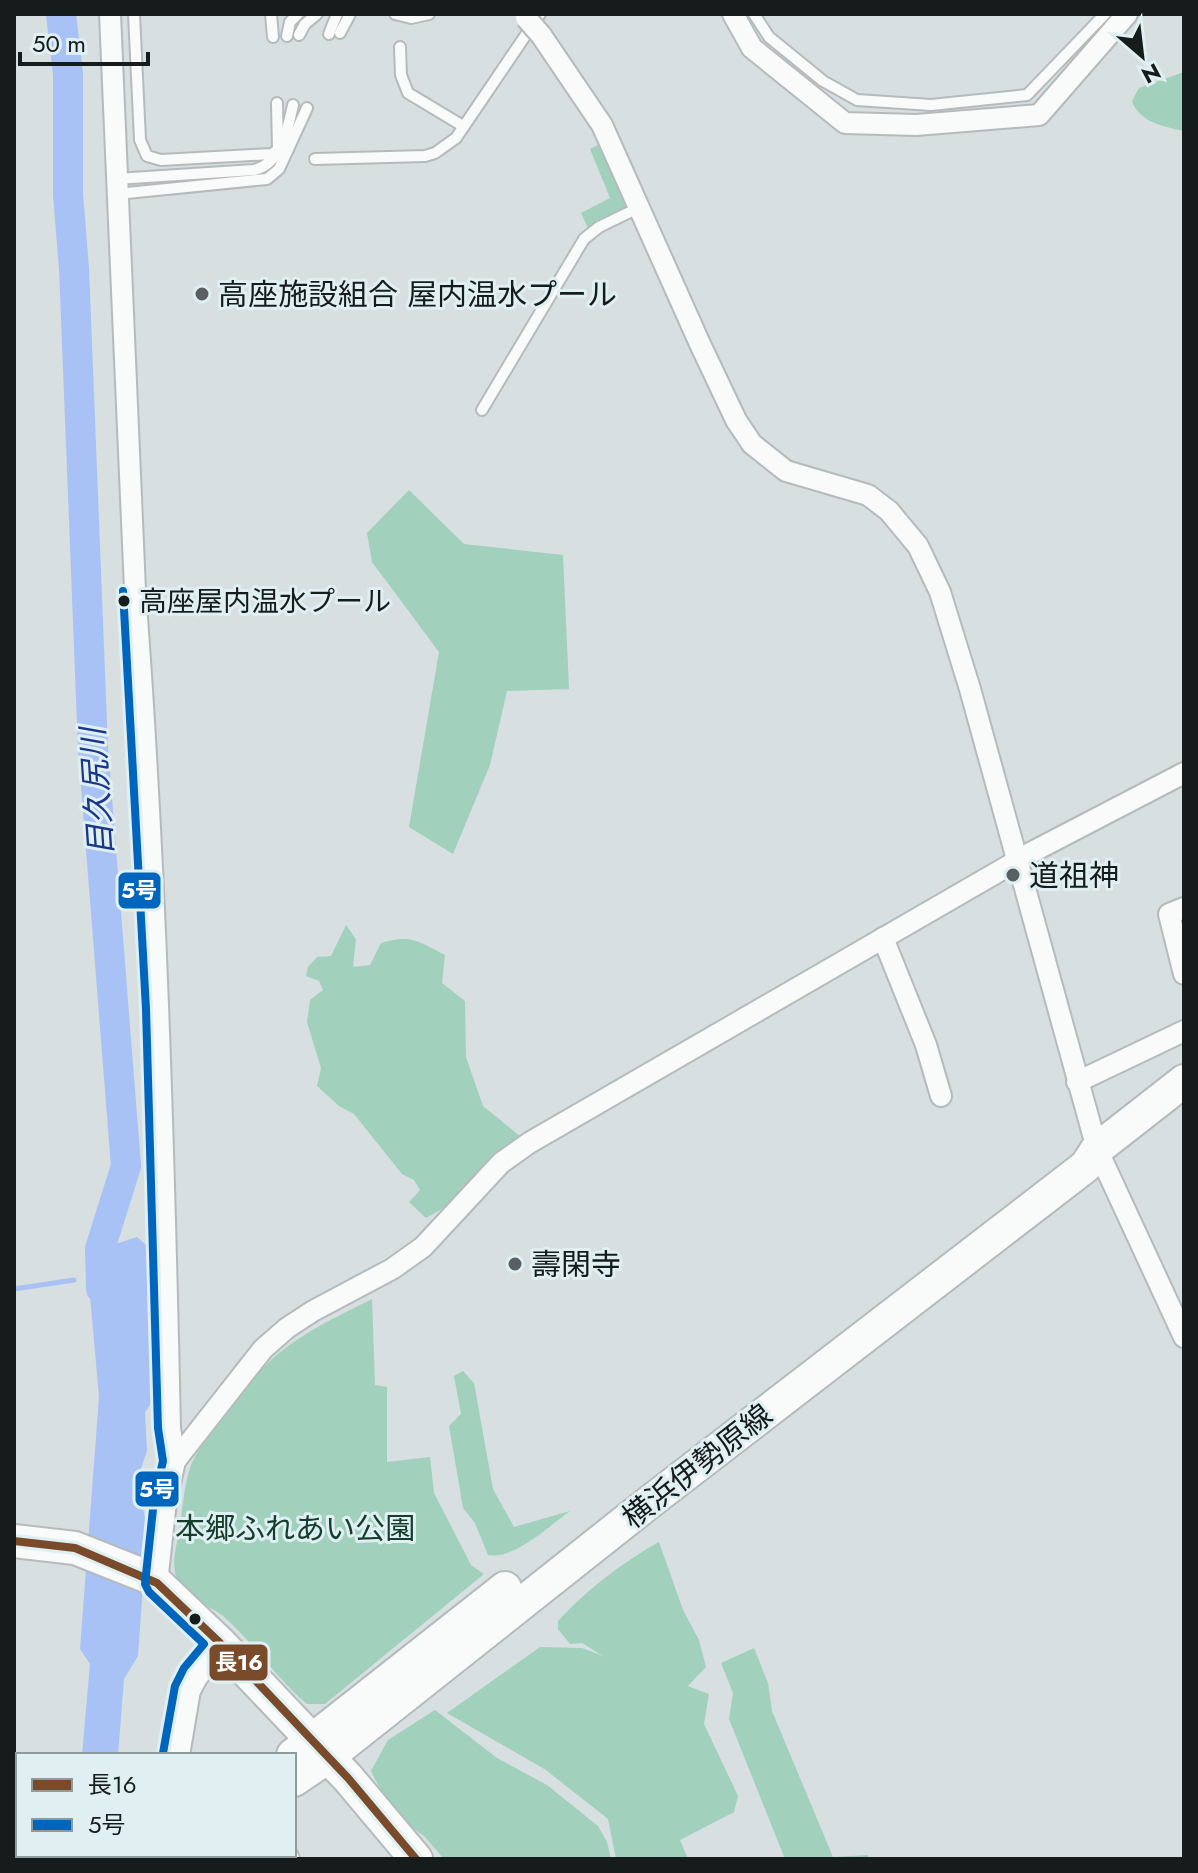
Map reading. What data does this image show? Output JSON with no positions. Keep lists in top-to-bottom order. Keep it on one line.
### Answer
{"streets":{"main road":["横浜伊勢原線"]},"water":["目久尻川"],"parks":["本郷ふれあい公園"],"places":["高座施設組合 屋内温水プール","高座屋内温水プール","道祖神","壽閑寺"],"lines":["transit line 5号","transit line 長16"],"legend":["長16","5号"],"scale_bar":"50 m","north":"bottom right"}
